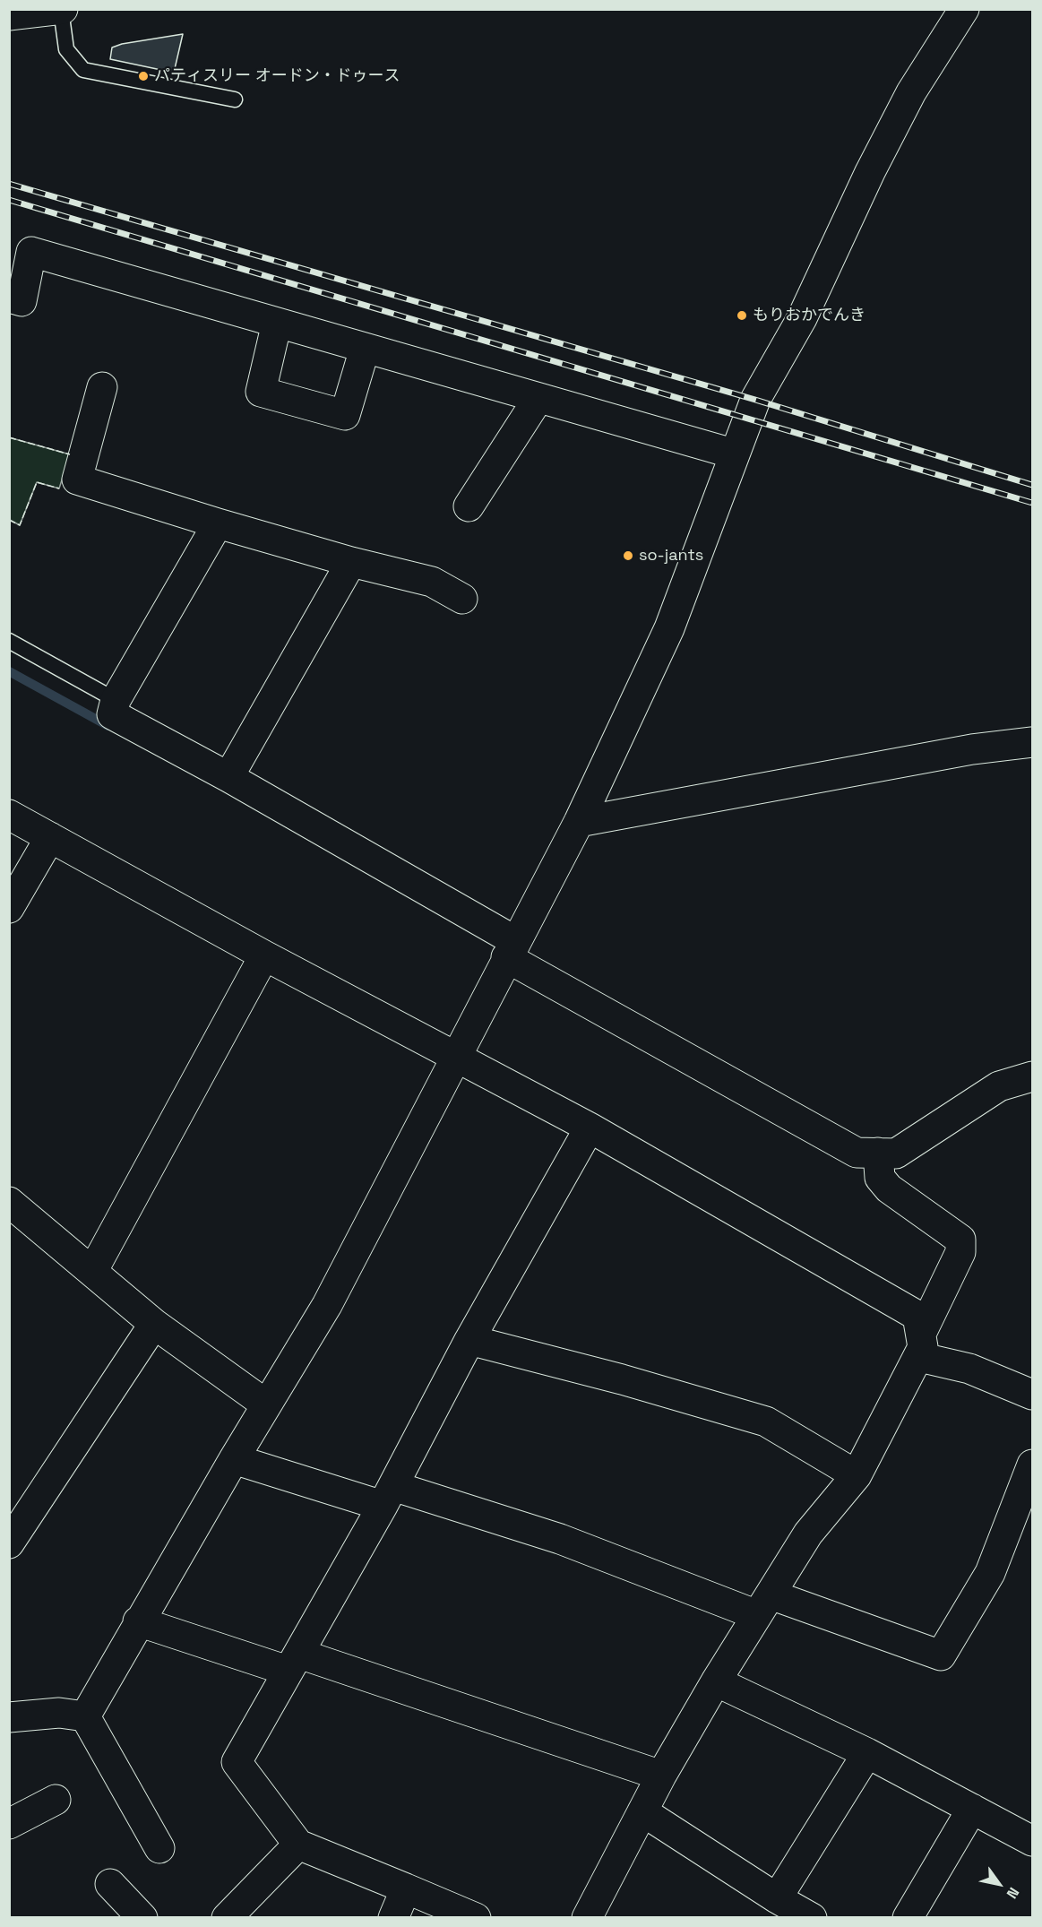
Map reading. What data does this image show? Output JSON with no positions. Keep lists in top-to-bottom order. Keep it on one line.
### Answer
{"places":["パティスリー オードン・ドゥース","もりおかでんき","so-jants"],"north":"bottom right"}
